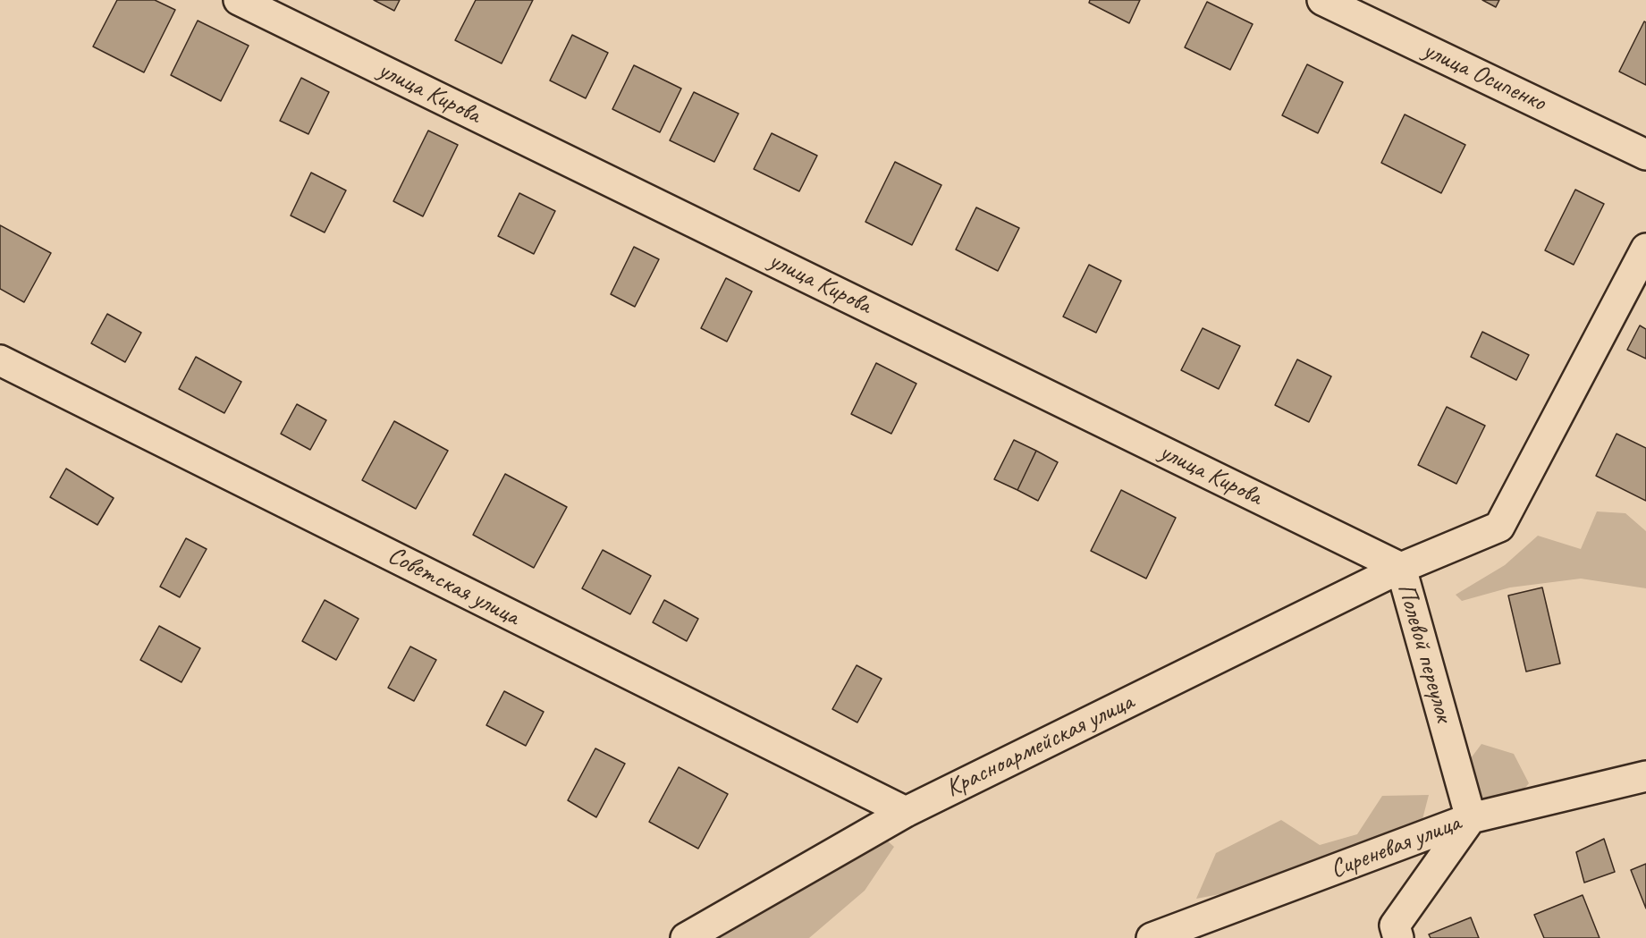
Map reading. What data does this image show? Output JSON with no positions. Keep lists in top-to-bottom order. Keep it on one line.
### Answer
{"streets":{"street":["улица Осипенко","улица Кирова","Советская улица","Полевой переулок","Красноармейская улица","Сиреневая улица"]},"crossings":[["улица Кирова","Полевой переулок"],["улица Кирова","Красноармейская улица"],["Советская улица","Красноармейская улица"],["Полевой переулок","Красноармейская улица"],["Полевой переулок","Сиреневая улица"]]}
